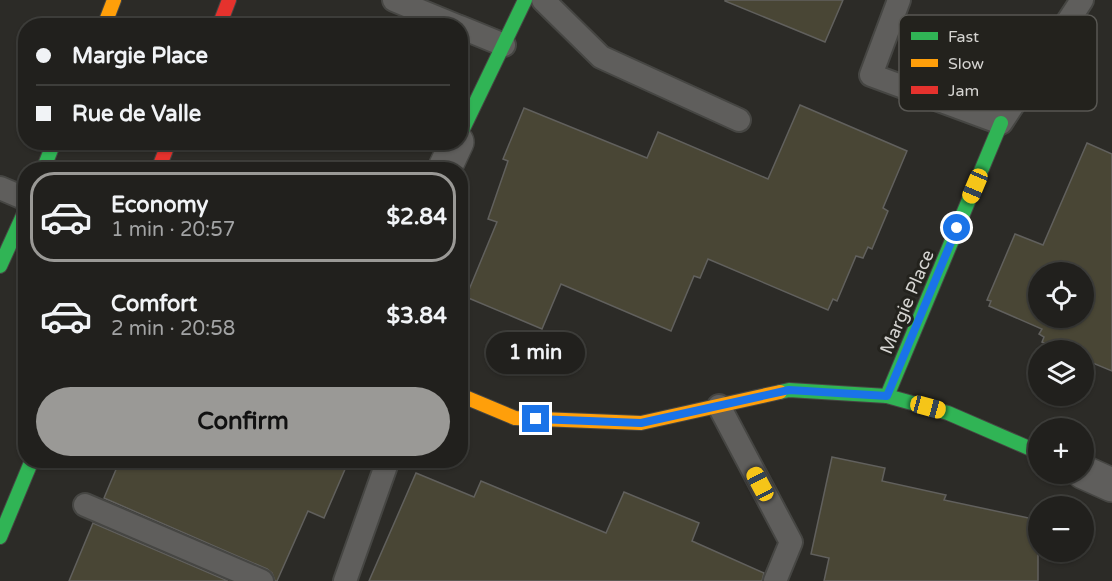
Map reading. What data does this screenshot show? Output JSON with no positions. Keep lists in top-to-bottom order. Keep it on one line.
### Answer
{"streets":{"street":["Margie Place"]},"legend":["Fast","Slow","Jam"],"page":{"banner":["Margie Place","Rue de Valle"],"list":[{"name":"Economy","note":"1 min · 20:57","value":"$2.84"},{"name":"Comfort","note":"2 min · 20:58","value":"$3.84"}],"map_buttons":["+","−"],"bubble":"1 min","buttons":"Confirm"}}
